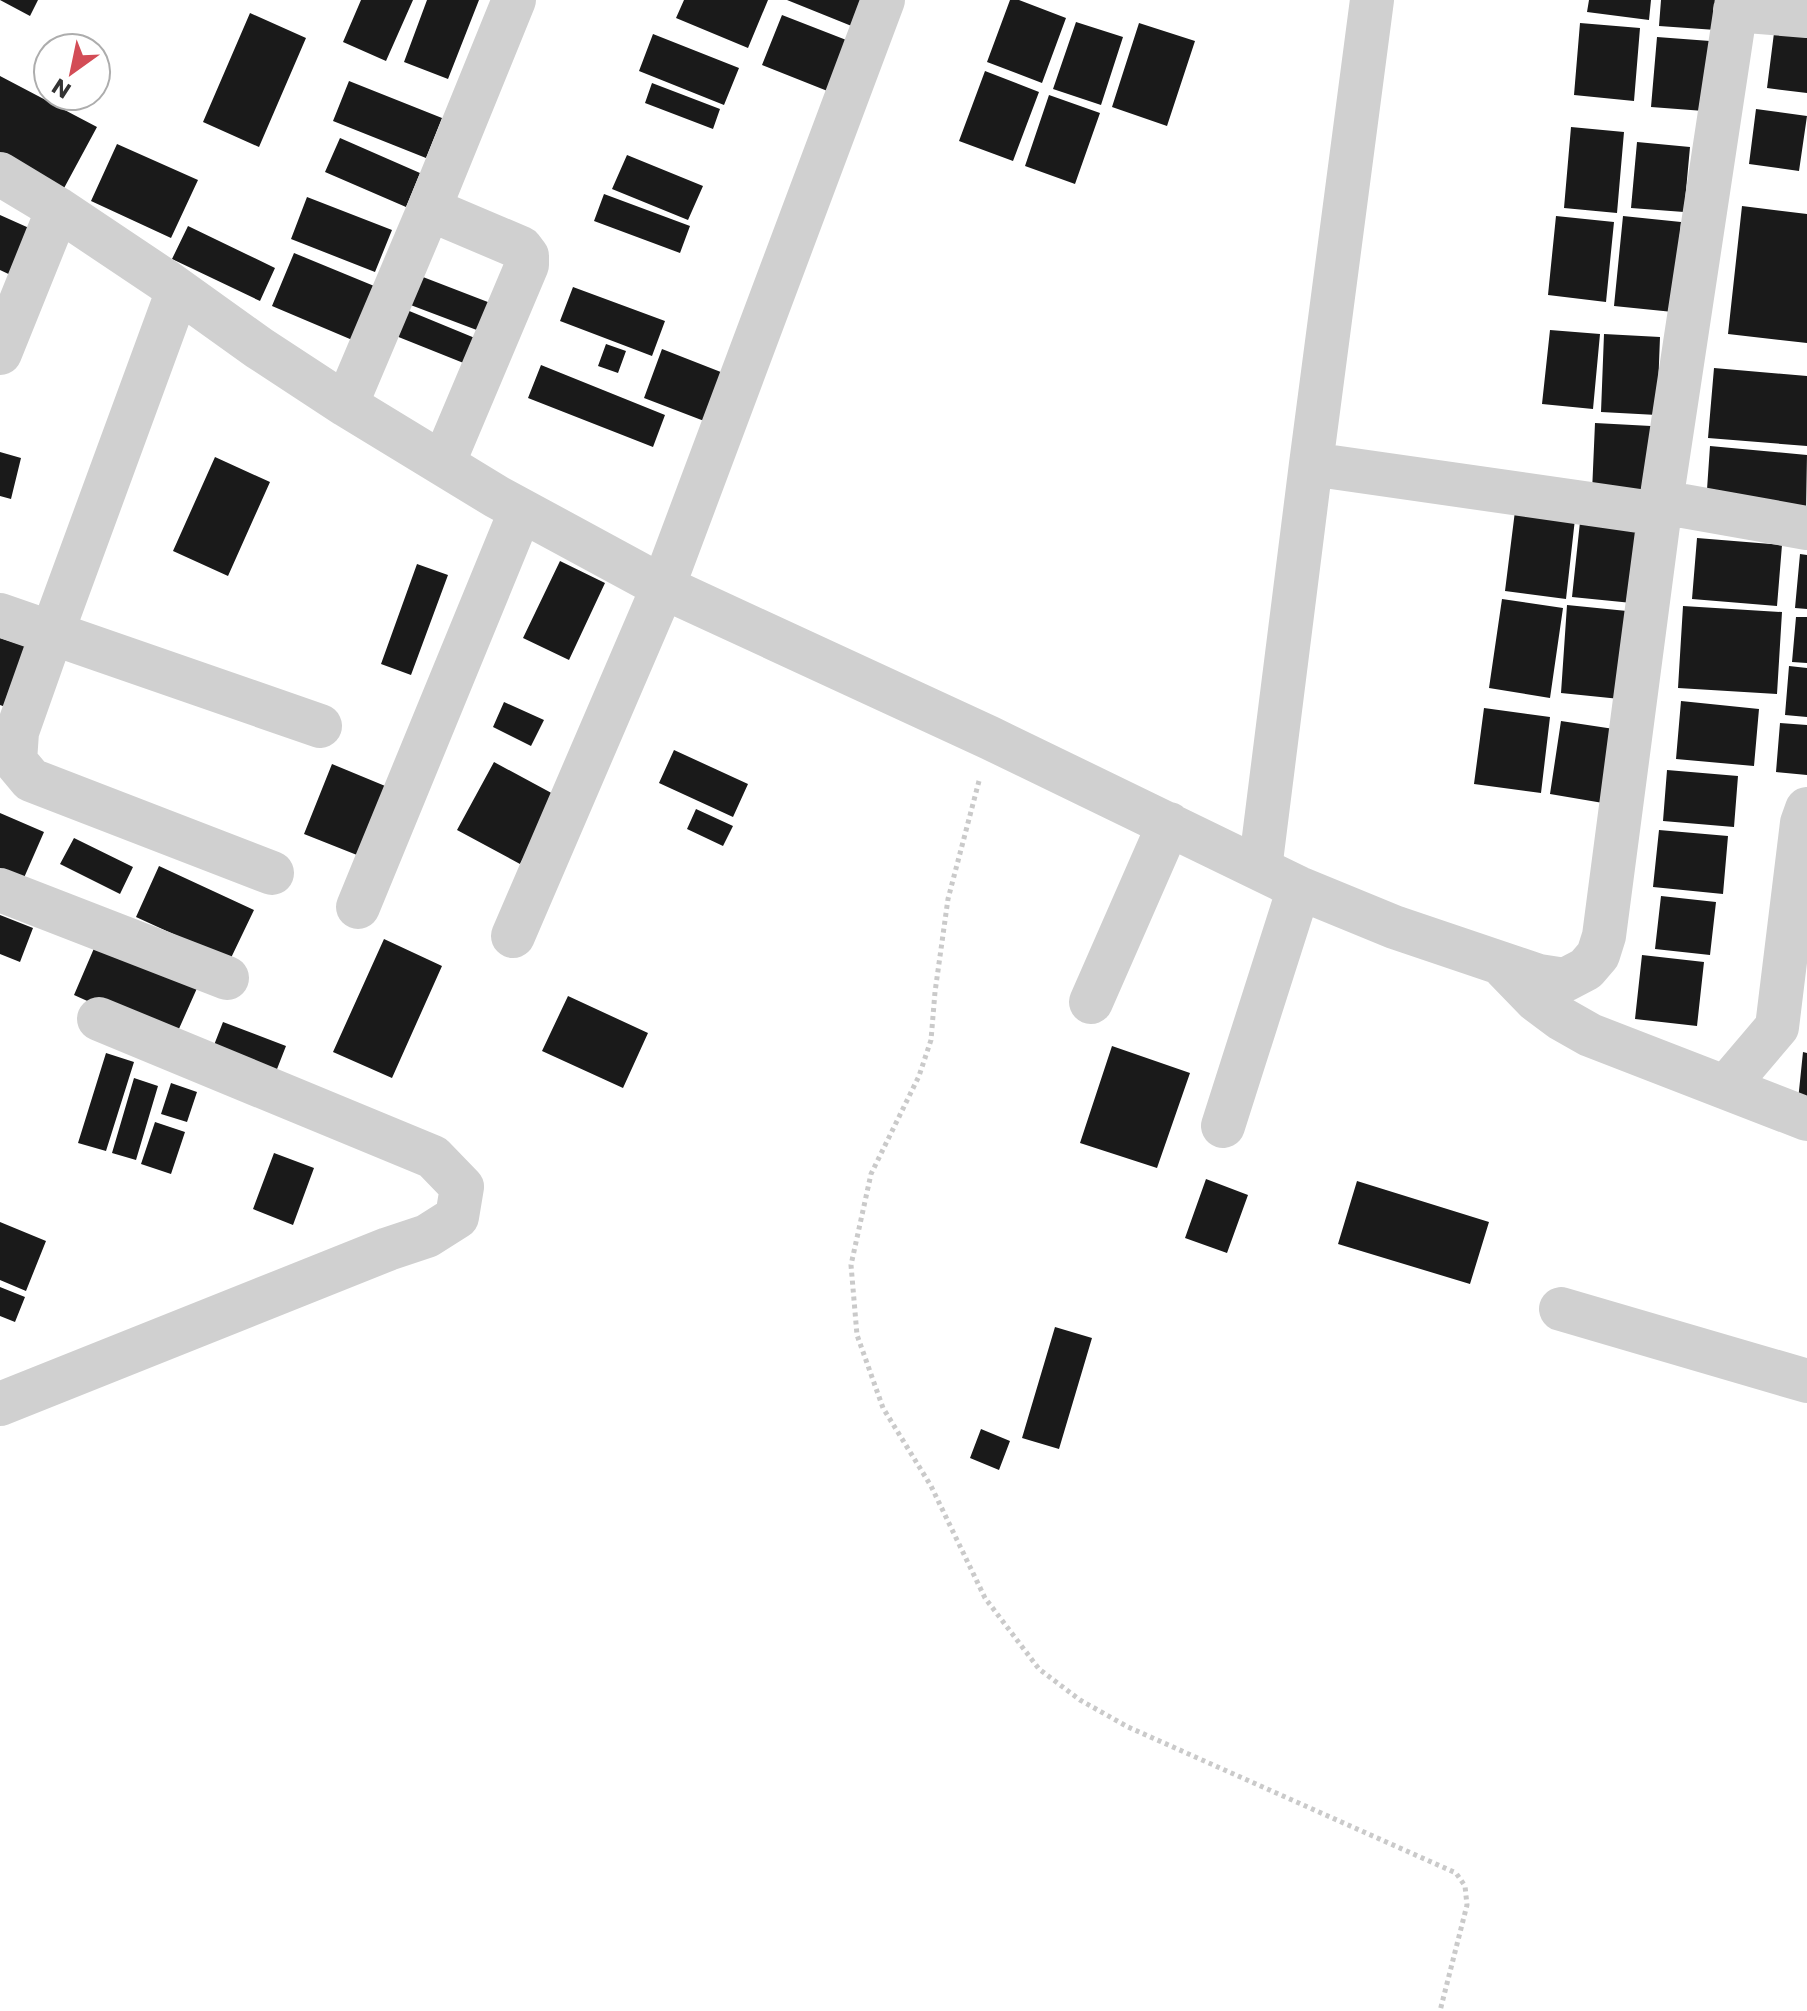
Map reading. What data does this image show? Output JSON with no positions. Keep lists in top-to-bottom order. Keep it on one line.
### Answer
{"north":"bottom left"}
